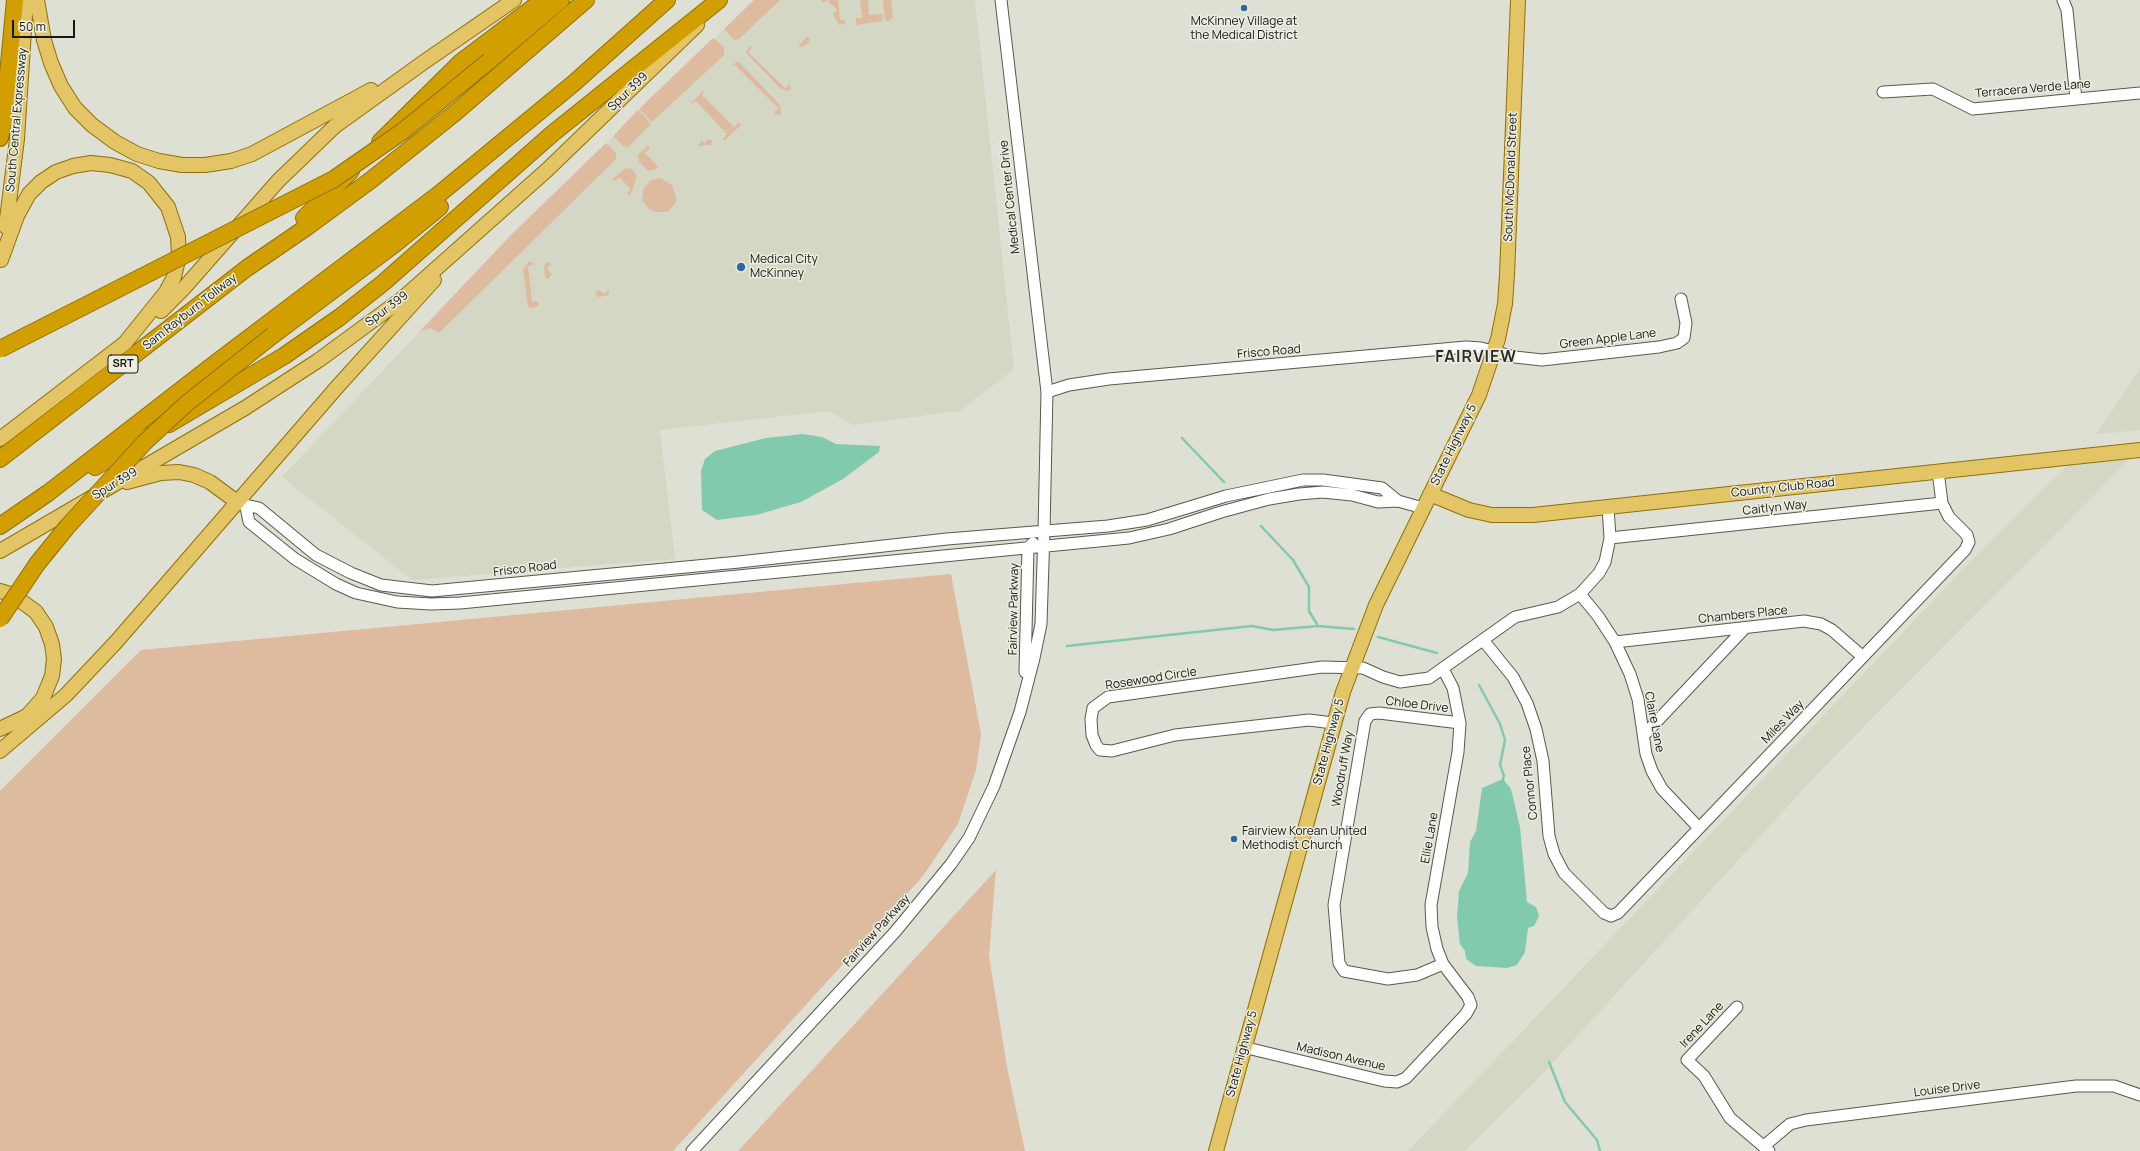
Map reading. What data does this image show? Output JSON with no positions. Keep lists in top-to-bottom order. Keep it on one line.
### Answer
{"streets":{"highway":["Sam Rayburn Tollway","SRT"],"main road":["Spur 399","South Central Expressway","South McDonald Street","State Highway 5","Country Club Road"],"street":["Terracera Verde Lane","Medical Center Drive","Green Apple Lane","Frisco Road","Caitlyn Way","Fairview Parkway","Chambers Place","Rosewood Circle","Chloe Drive","Claire Lane","Miles Way","Woodruff Way","Connor Place","Ellie Lane","Irene Lane","Madison Avenue","Louise Drive"]},"crossings":[["South McDonald Street","Green Apple Lane"],["South McDonald Street","Frisco Road"],["South McDonald Street","State Highway 5"],["Medical Center Drive","Frisco Road"],["Medical Center Drive","Fairview Parkway"],["Green Apple Lane","Frisco Road"],["Green Apple Lane","State Highway 5"],["Frisco Road","State Highway 5"],["Frisco Road","Fairview Parkway"],["State Highway 5","Country Club Road"],["State Highway 5","Rosewood Circle"],["State Highway 5","Madison Avenue"],["Caitlyn Way","Miles Way"],["Chambers Place","Claire Lane"],["Chambers Place","Miles Way"],["Chloe Drive","Woodruff Way"],["Chloe Drive","Ellie Lane"],["Claire Lane","Miles Way"],["Miles Way","Connor Place"],["Woodruff Way","Ellie Lane"],["Ellie Lane","Madison Avenue"],["Irene Lane","Louise Drive"]],"districts":["FAIRVIEW"],"places":["McKinney Village at the Medical District","Medical City McKinney","Fairview Korean United Methodist Church"],"scale_bar":"50 m"}
